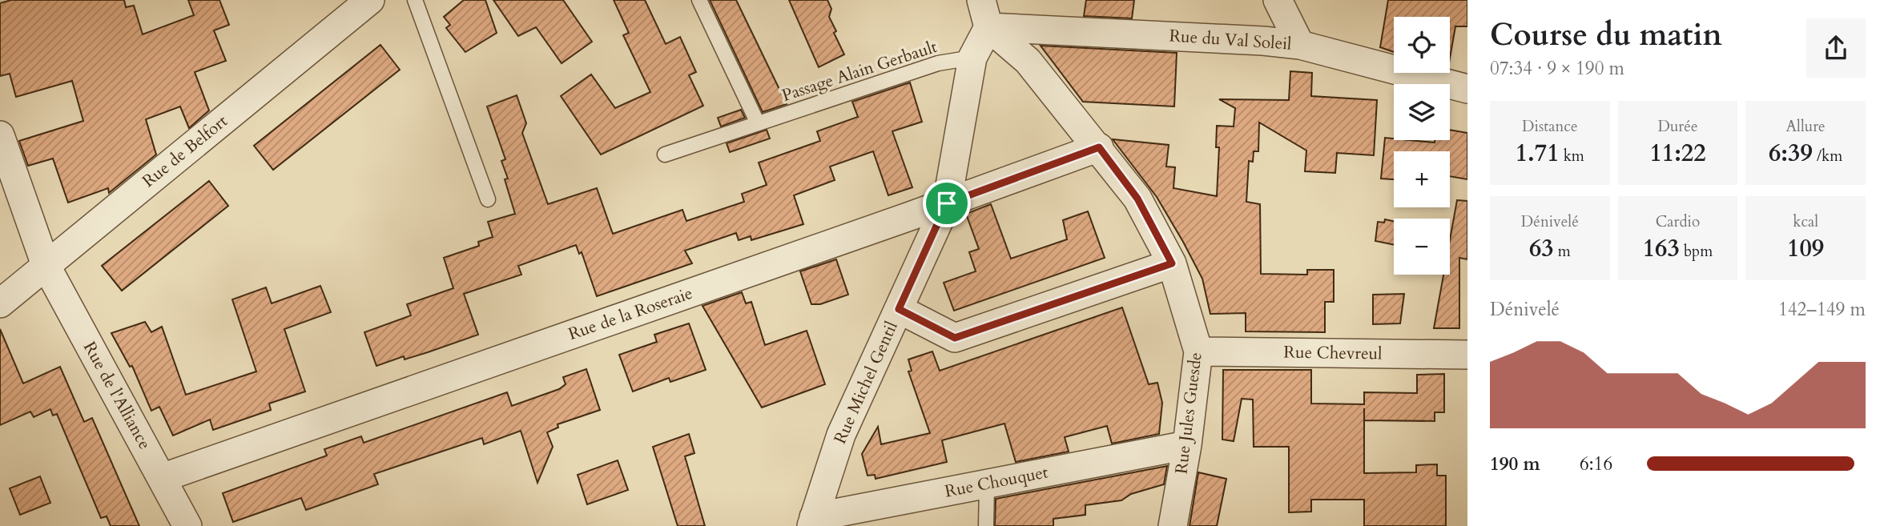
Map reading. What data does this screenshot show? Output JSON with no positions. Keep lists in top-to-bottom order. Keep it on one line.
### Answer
{"streets":{"street":["Rue du Val Soleil","Rue de Belfort","Rue de la Roseraie","Rue Chevreul","Rue Michel Gentil","Rue de l'Alliance","Rue Jules Guesde","Rue Chouquet"],"lane":["Passage Alain Gerbault"]},"crossings":[["Rue du Val Soleil","Rue Michel Gentil"],["Rue du Val Soleil","Rue Jules Guesde"],["Passage Alain Gerbault","Rue Michel Gentil"],["Rue de Belfort","Rue de l'Alliance"],["Rue de la Roseraie","Rue Michel Gentil"],["Rue de la Roseraie","Rue de l'Alliance"],["Rue de la Roseraie","Rue Jules Guesde"],["Rue Chevreul","Rue Jules Guesde"],["Rue Michel Gentil","Rue Jules Guesde"],["Rue Michel Gentil","Rue Chouquet"],["Rue Jules Guesde","Rue Chouquet"]],"page":{"heading":["Course du matin","07:34 · 9 × 190 m"],"map_buttons":["+","−"],"stats":[["Distance","1.71 km"],["Durée","11:22"],["Allure","6:39 /km"],["Dénivelé","63 m"],["Cardio","163 bpm"],["kcal","109"]],"chart":["Dénivelé","142–149 m"],"list":[{"name":"190 m","note":"6:16"}]}}
